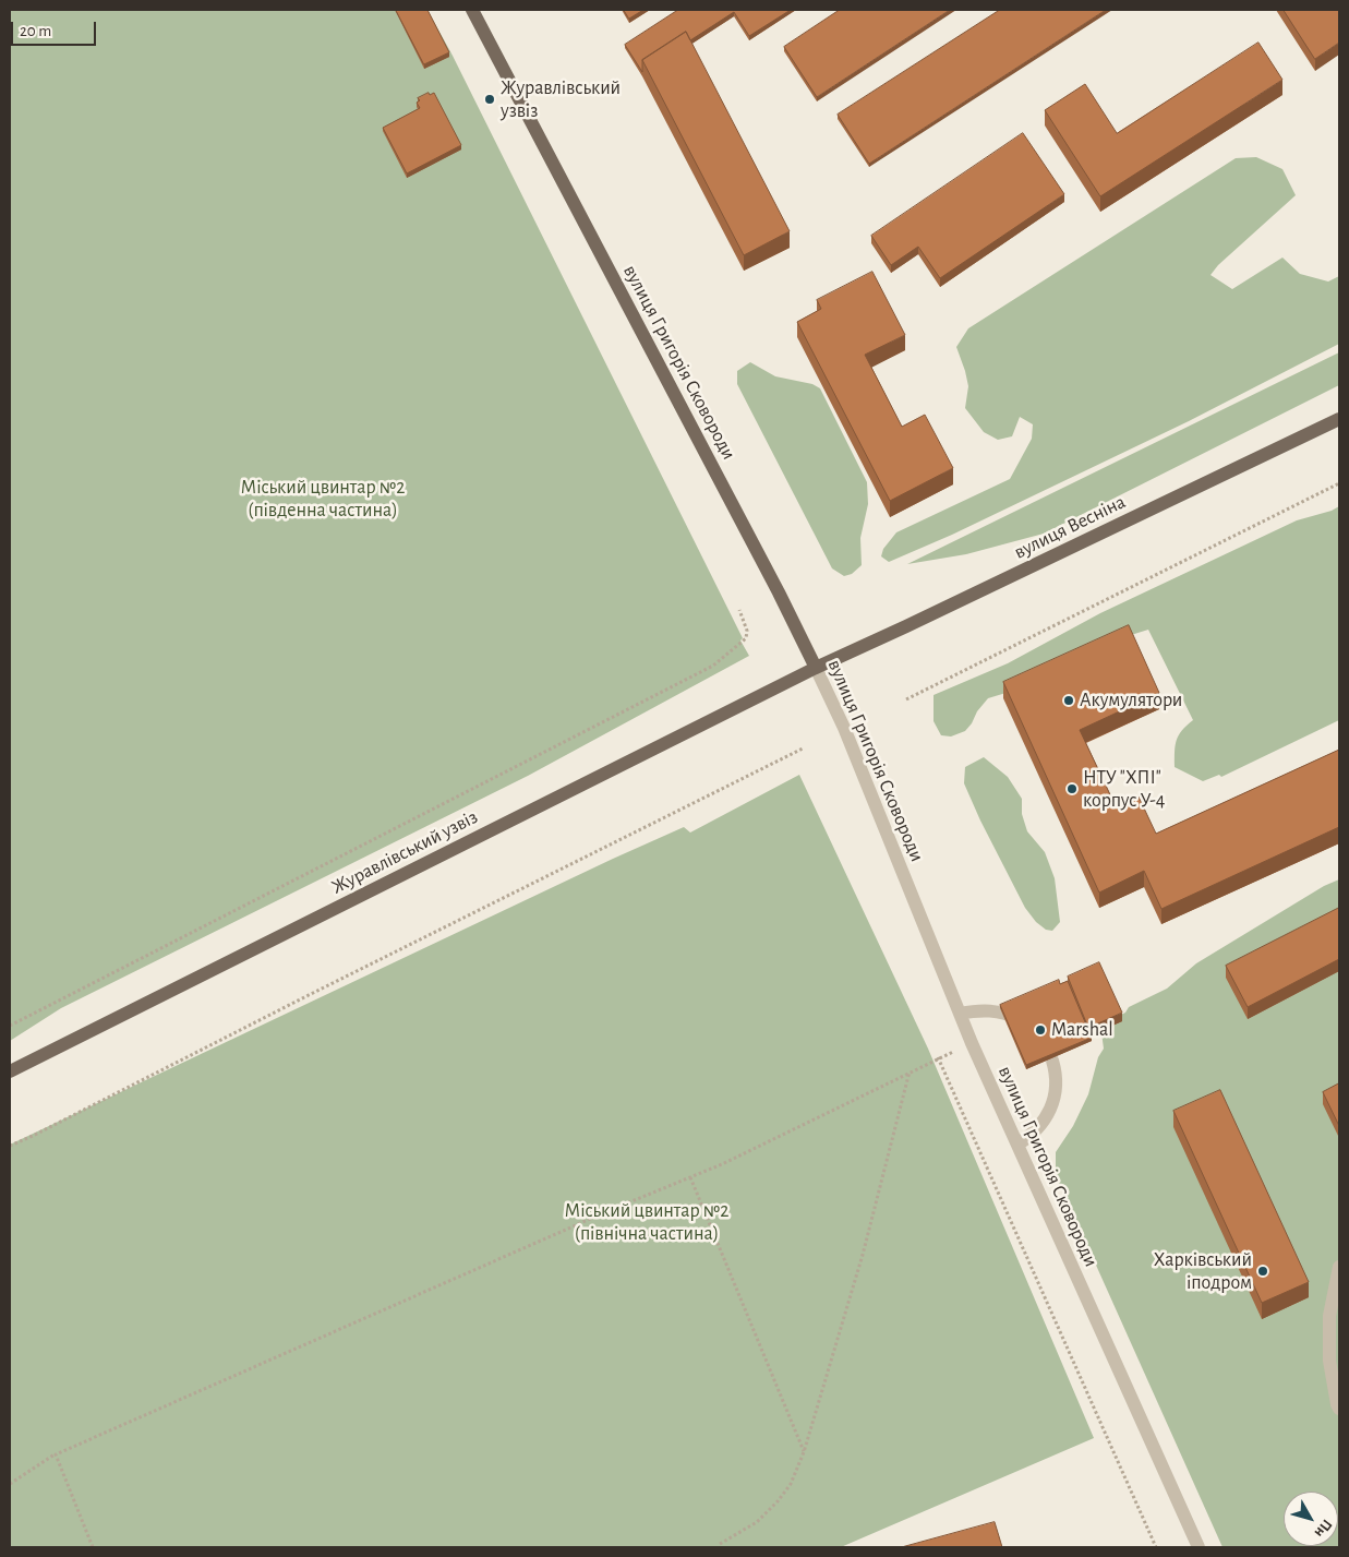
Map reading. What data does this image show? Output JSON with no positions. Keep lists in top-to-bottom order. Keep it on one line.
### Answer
{"streets":{"main road":["вулиця Григорія Сковороди","вулиця Весніна","Журавлівський узвіз"]},"crossings":[["вулиця Григорія Сковороди","вулиця Весніна"],["вулиця Григорія Сковороди","Журавлівський узвіз"],["вулиця Весніна","Журавлівський узвіз"]],"parks":["Міський цвинтар №2 (південна частина)","Міський цвинтар №2 (північна частина)"],"places":["Журавлівський узвіз","Акумулятори","НТУ \"ХПІ\" корпус У-4","Marshal","Харківський іподром"],"scale_bar":"20 m","north":"bottom right"}
